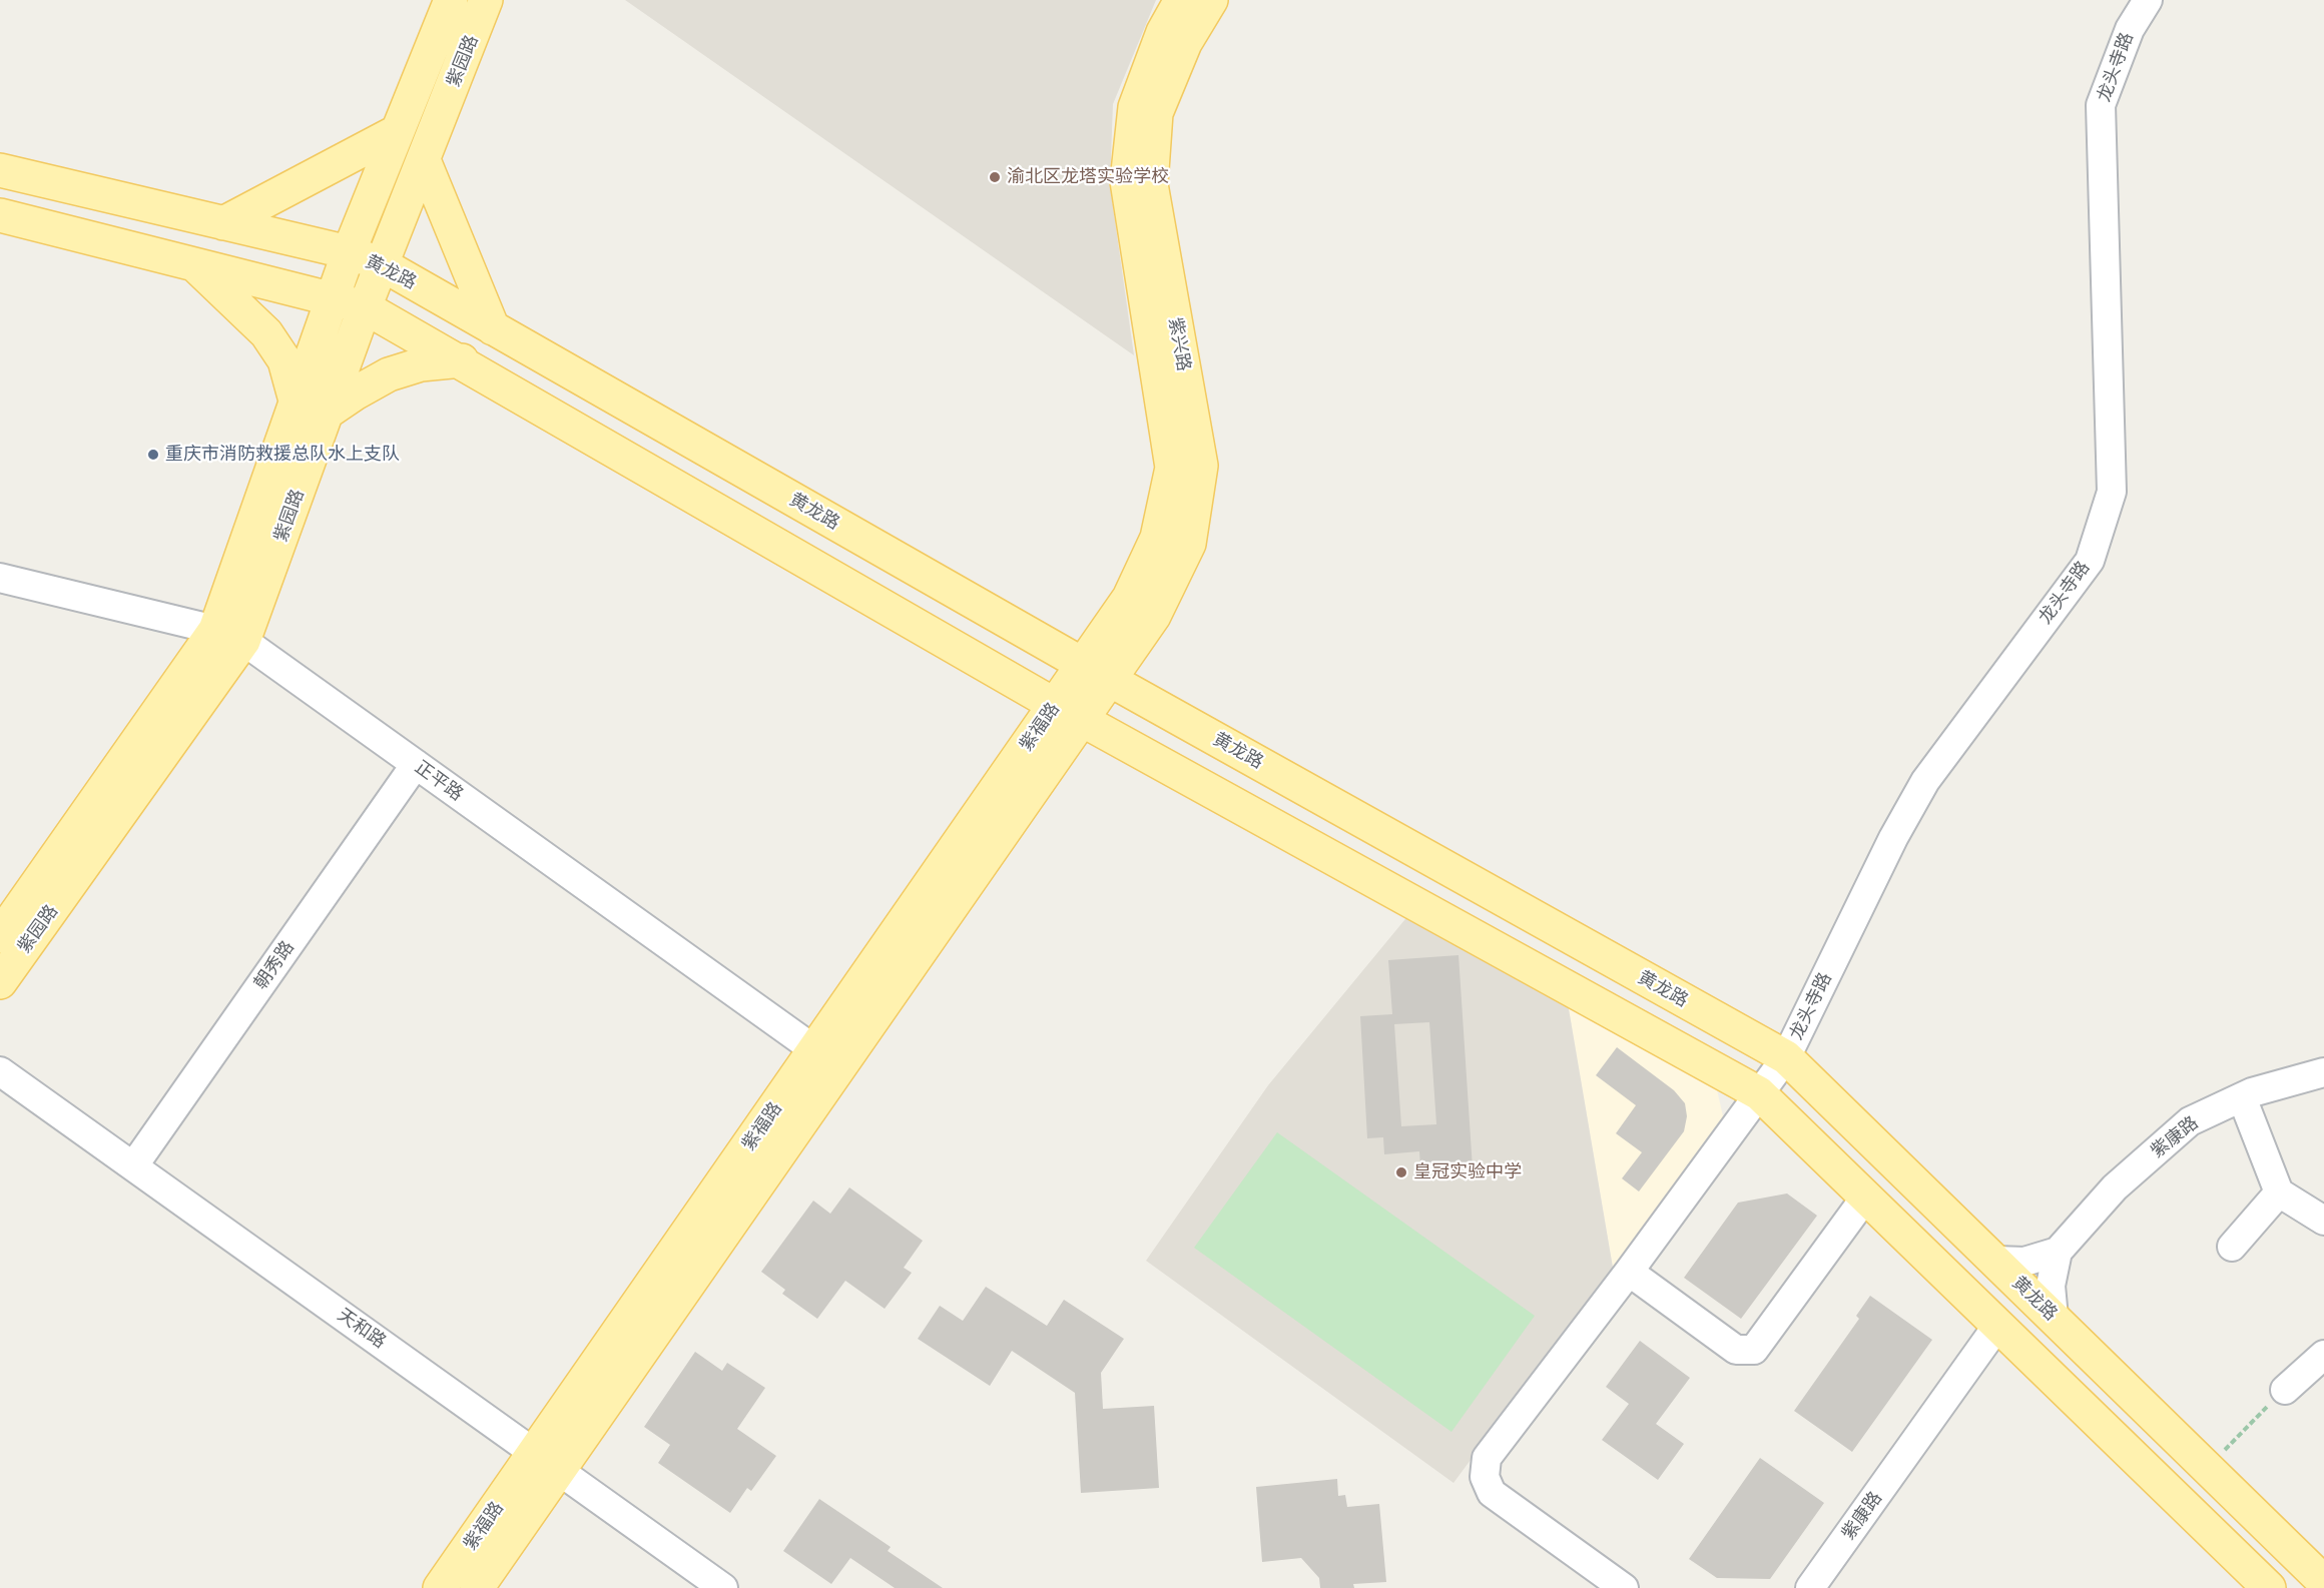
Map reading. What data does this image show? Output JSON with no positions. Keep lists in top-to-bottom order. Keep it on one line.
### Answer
{"streets":{"main road":["紫园路","黄龙路","紫兴路","紫福路"],"street":["龙头寺路","正平路","朝秀路","紫康路","天和路"]},"crossings":[["紫园路","黄龙路"],["紫园路","正平路"],["龙头寺路","黄龙路"],["黄龙路","紫兴路"],["黄龙路","紫福路"],["紫兴路","紫福路"],["紫福路","正平路"],["紫福路","天和路"],["正平路","朝秀路"],["朝秀路","天和路"]],"places":["渝北区龙塔实验学校","重庆市消防救援总队水上支队","皇冠实验中学"]}
